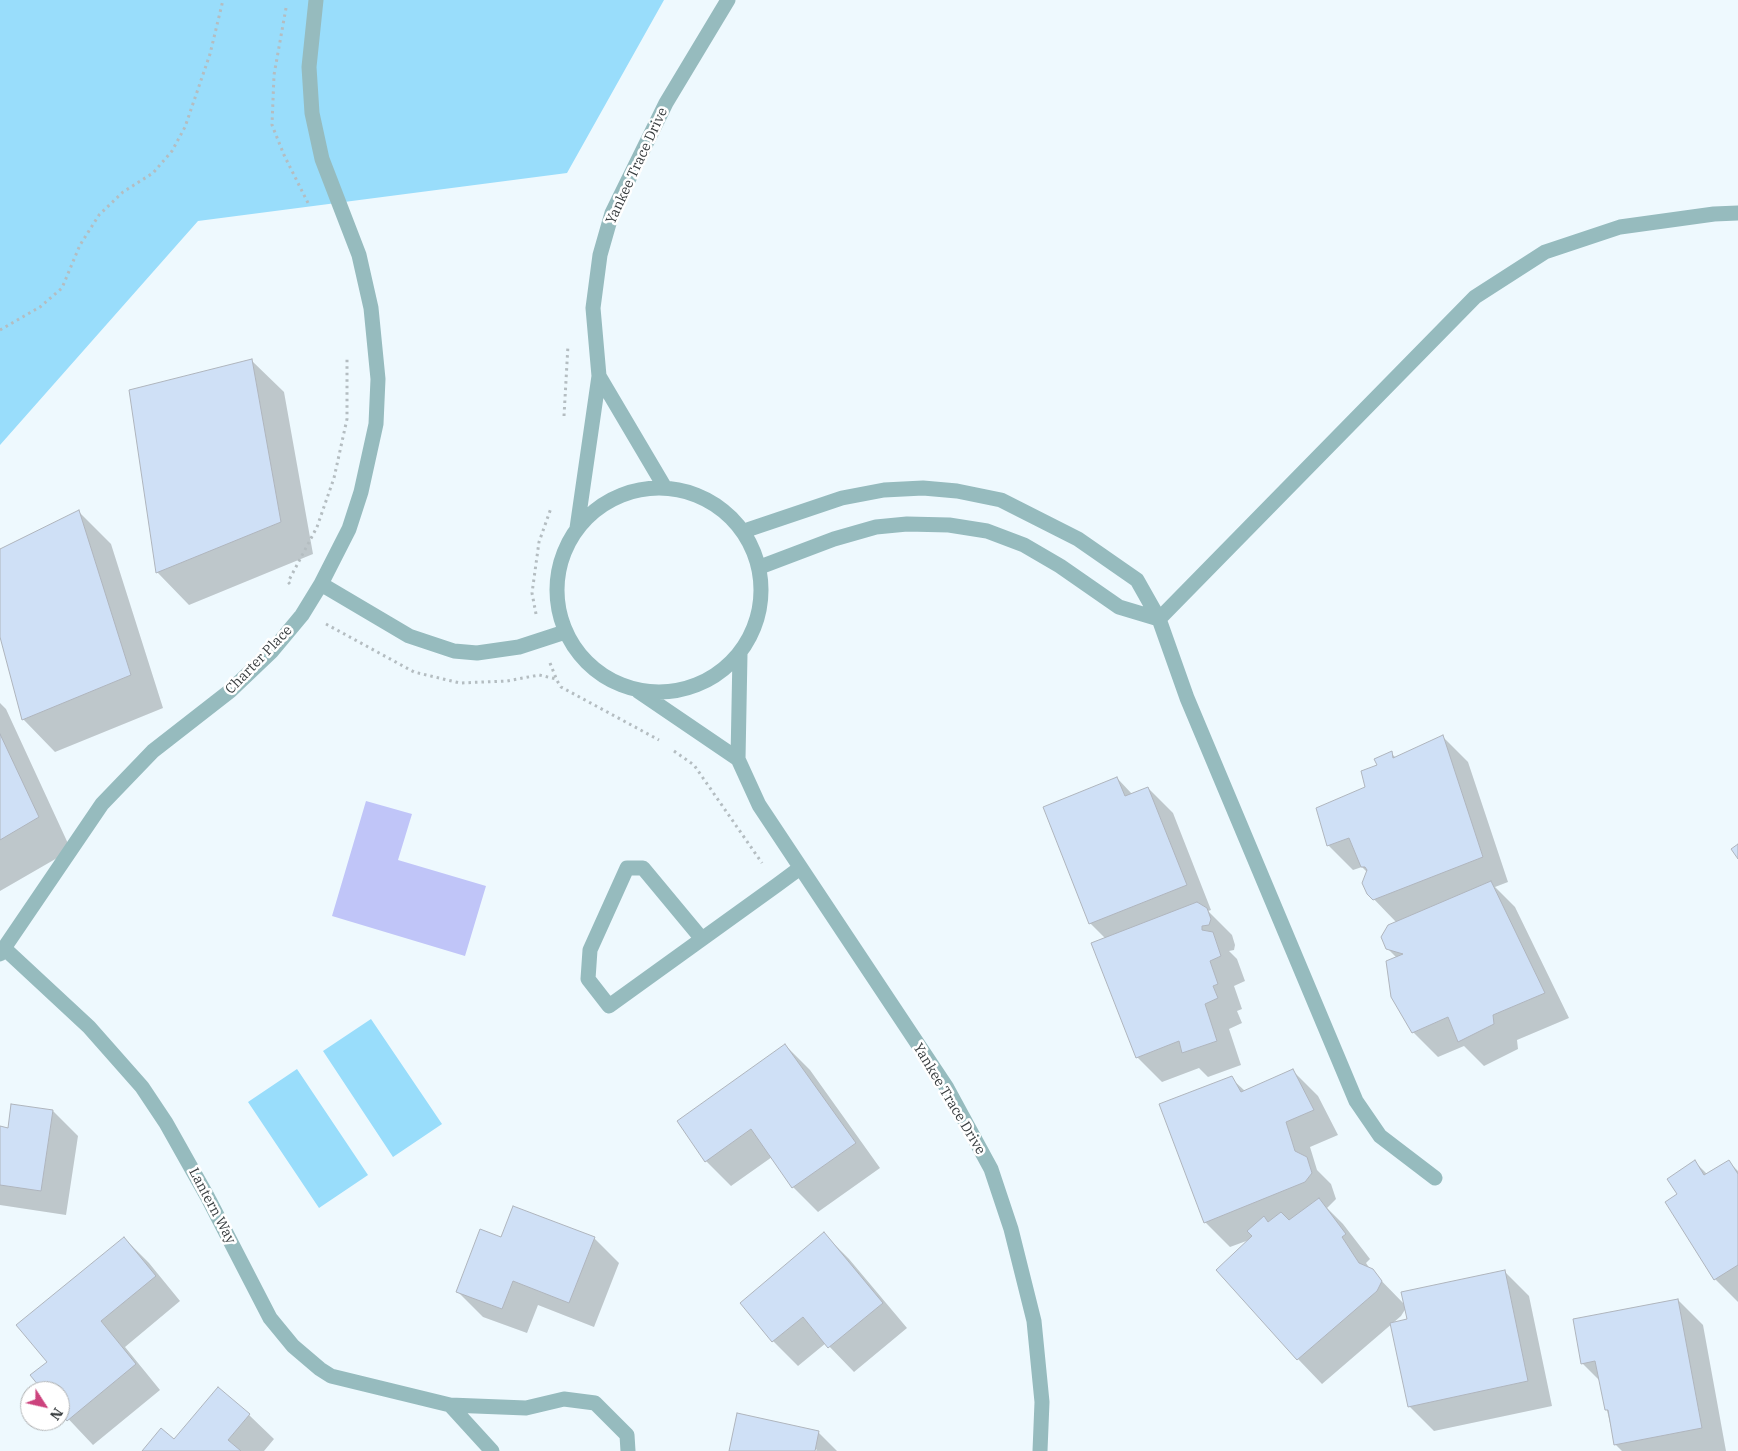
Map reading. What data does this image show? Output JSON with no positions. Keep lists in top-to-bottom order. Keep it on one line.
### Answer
{"streets":{"street":["Yankee Trace Drive","Charter Place","Lantern Way"]},"crossings":[["Charter Place","Lantern Way"]],"north":"bottom right"}
